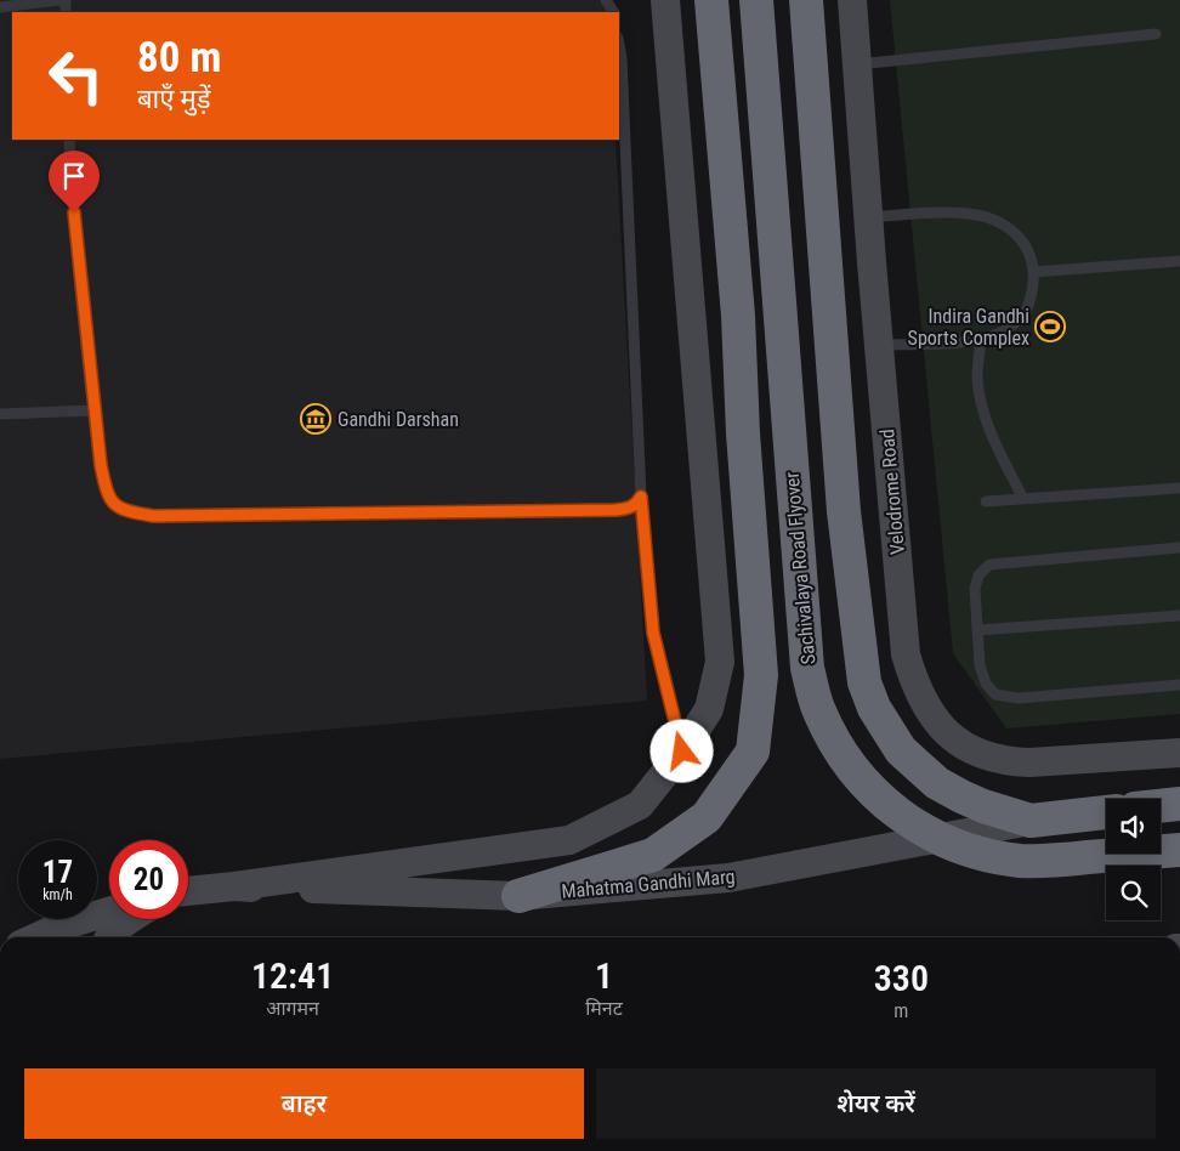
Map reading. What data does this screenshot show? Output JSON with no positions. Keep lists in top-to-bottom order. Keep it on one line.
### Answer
{"streets":{"highway":["Sachivalaya Road Flyover","Mahatma Gandhi Marg"],"street":["Velodrome Road"]},"places":{"sports":["Indira Gandhi Sports Complex"],"museum":["Gandhi Darshan"]},"page":{"turn":["80 m","बाएँ मुड़ें"],"speed":"17 km/h","limit":"20","eta":["12:41","आगमन","1","मिनट","330","m"],"buttons":["बाहर","शेयर करें"]}}
